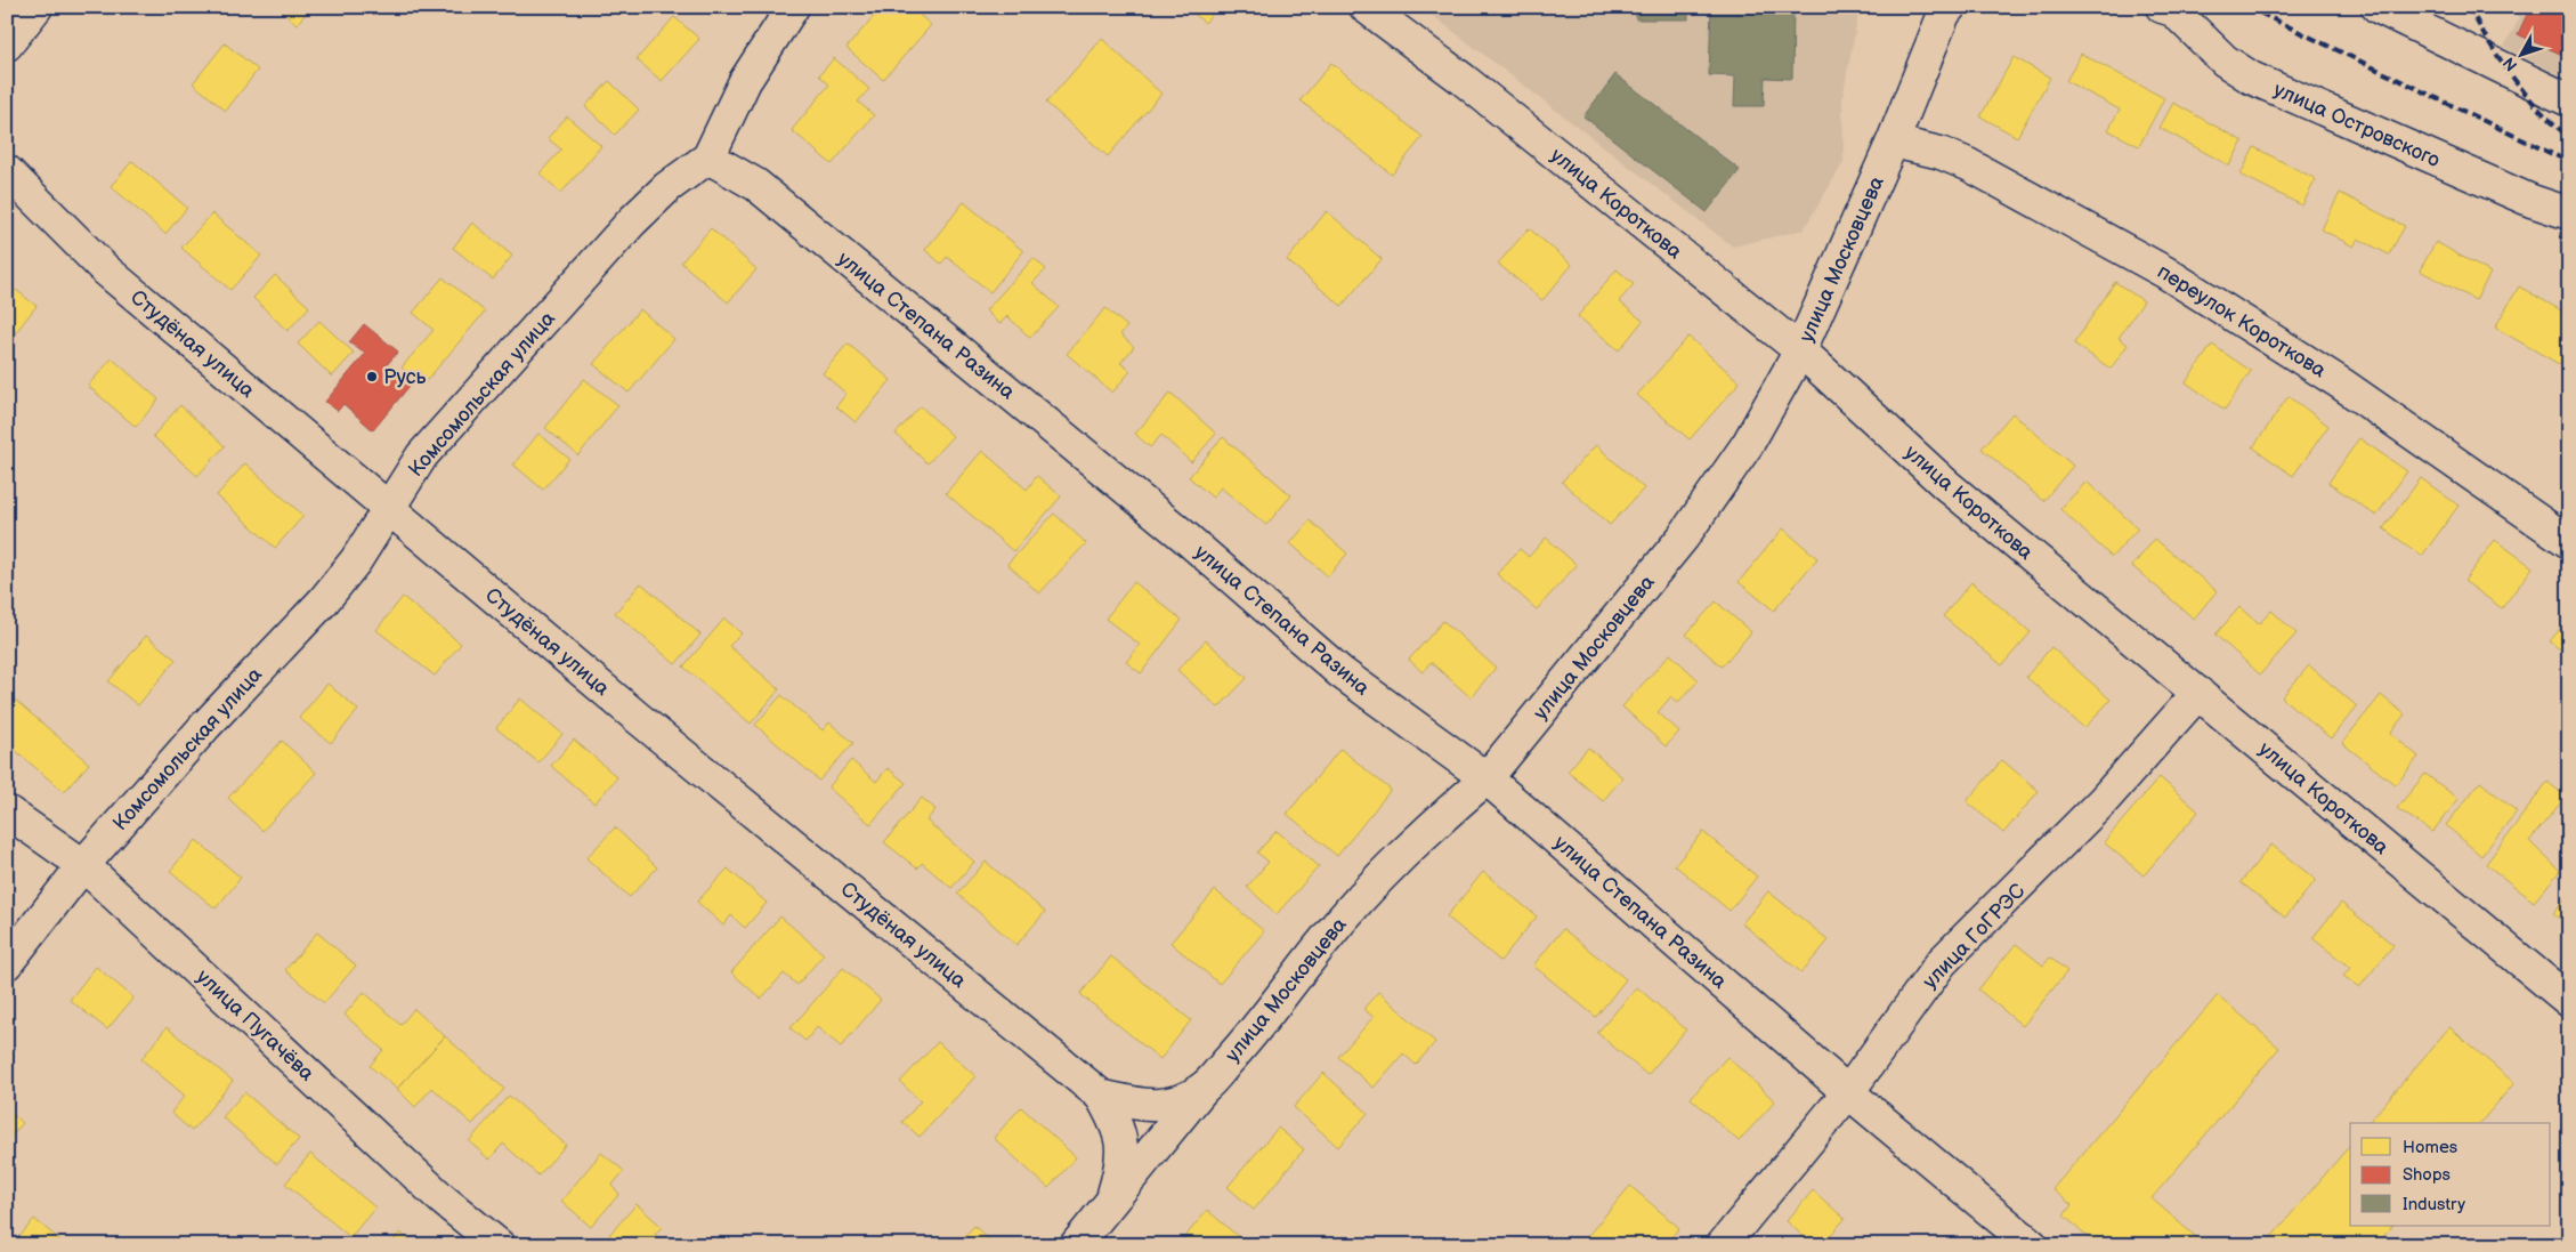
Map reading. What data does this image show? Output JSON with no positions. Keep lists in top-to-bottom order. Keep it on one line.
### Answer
{"streets":{"street":["улица Островского","улица Короткова","улица Московцева","переулок Короткова","улица Степана Разина","Студёная улица","Комсомольская улица","улица ГоГРЭС","улица Пугачёва"]},"crossings":[["улица Короткова","улица Московцева"],["улица Короткова","улица ГоГРЭС"],["улица Московцева","переулок Короткова"],["улица Московцева","улица Степана Разина"],["улица Московцева","Студёная улица"],["улица Степана Разина","Комсомольская улица"],["улица Степана Разина","улица ГоГРЭС"],["Студёная улица","Комсомольская улица"],["Комсомольская улица","улица Пугачёва"]],"places":["Русь"],"legend":["Homes","Shops","Industry"],"north":"bottom left"}
